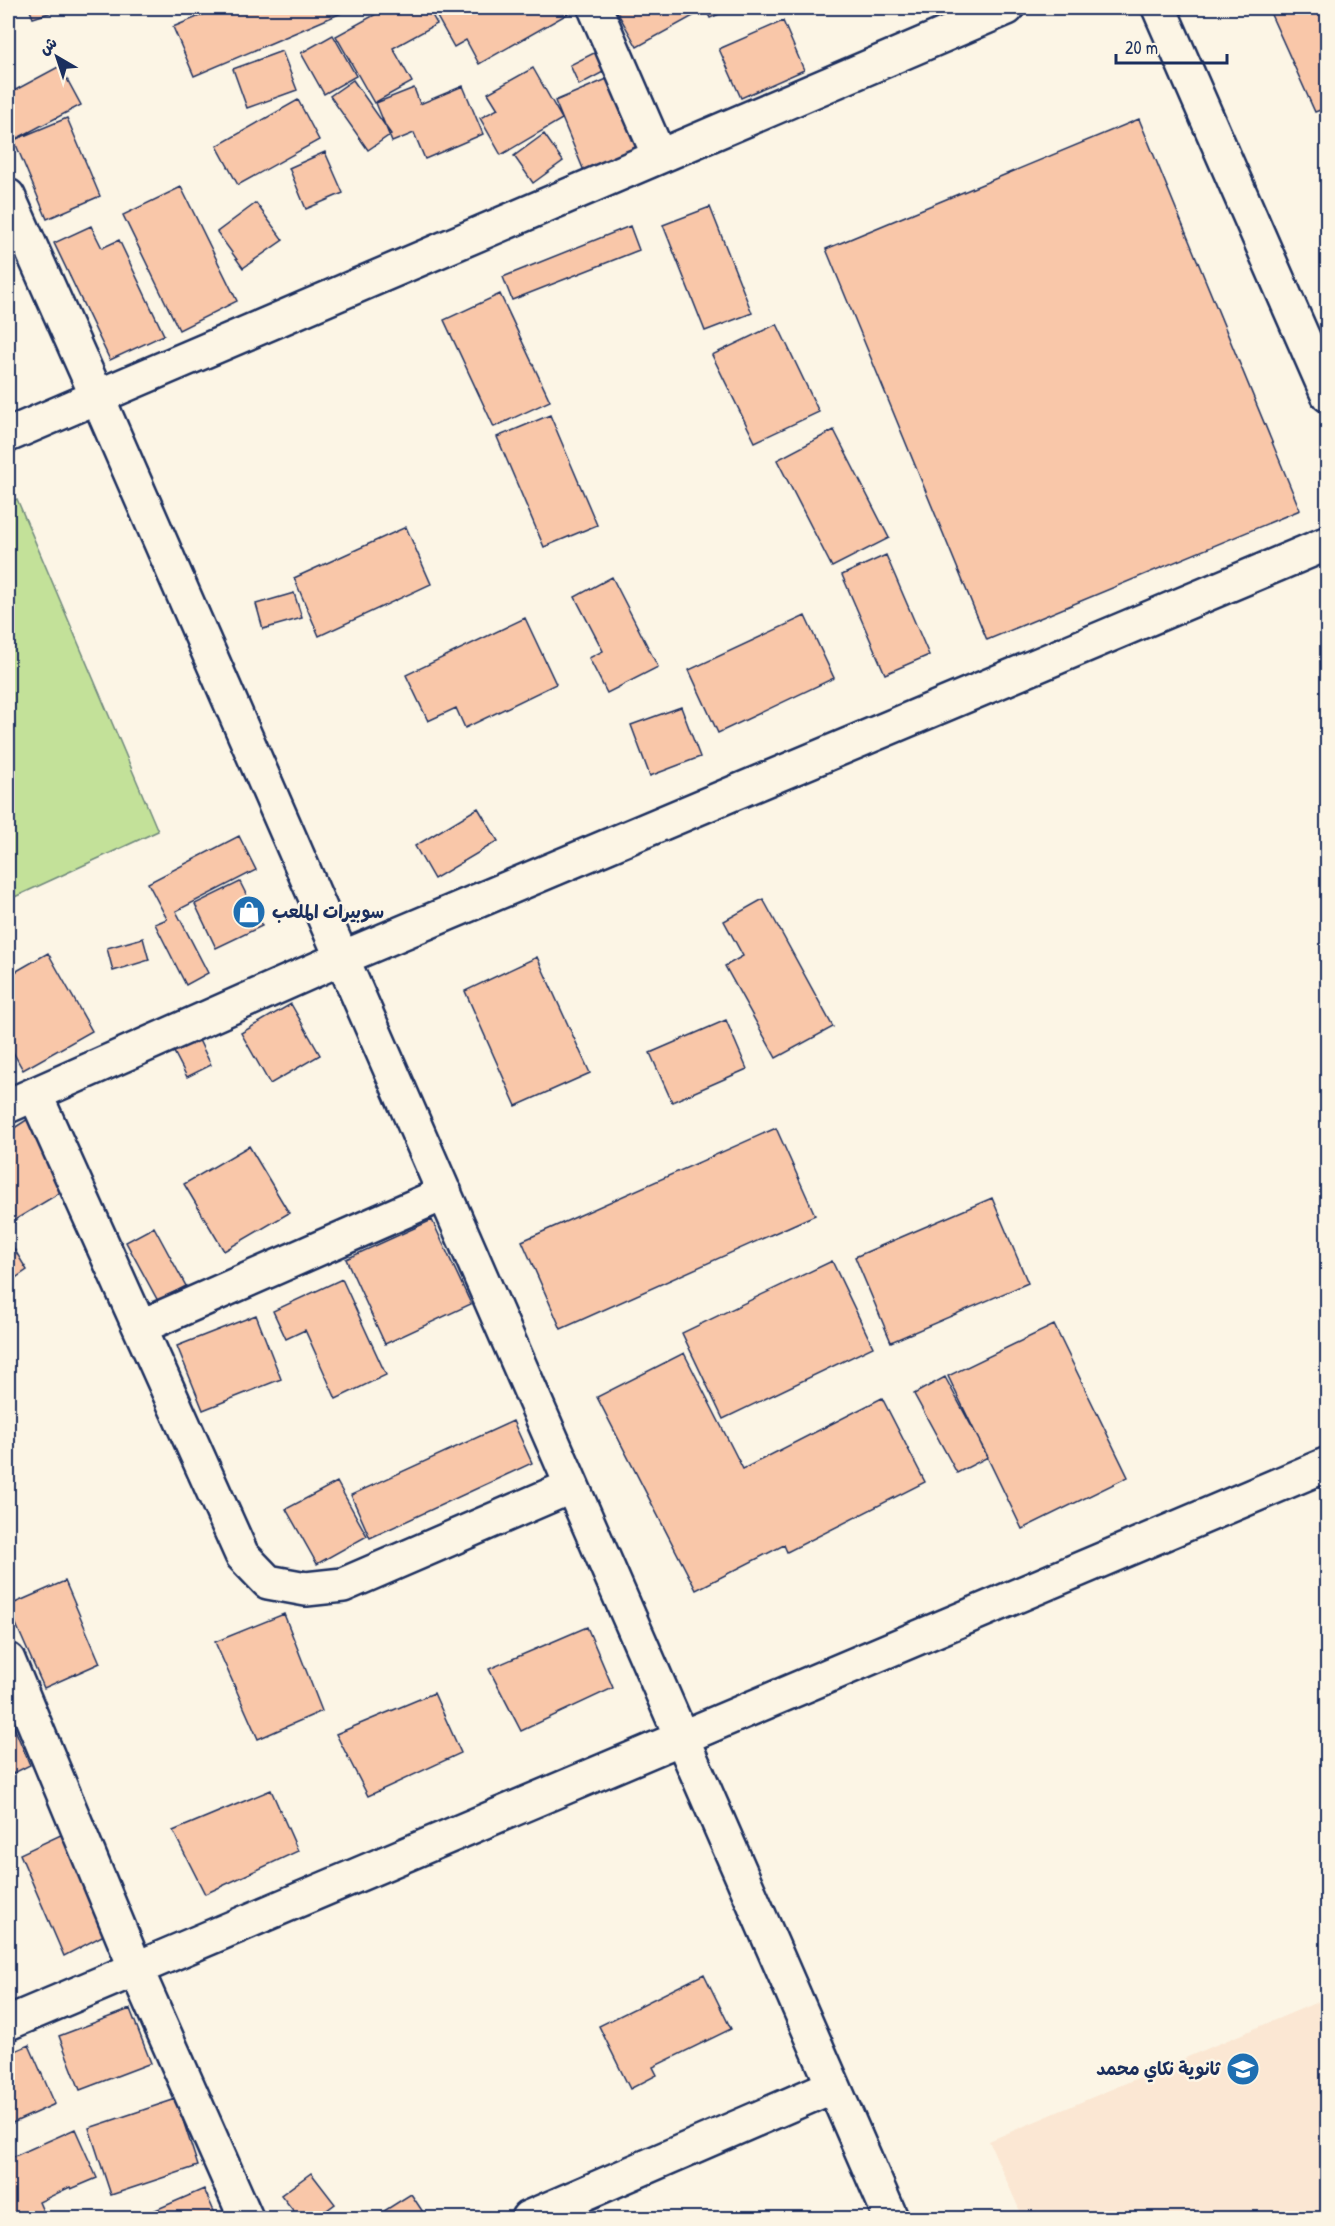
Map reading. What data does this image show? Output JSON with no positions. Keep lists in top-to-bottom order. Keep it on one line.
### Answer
{"places":{"shop":["سوبيرات الملعب"],"school or university":["ثانوية نكاي محمد"]},"scale_bar":"20 m","north":"top left"}
